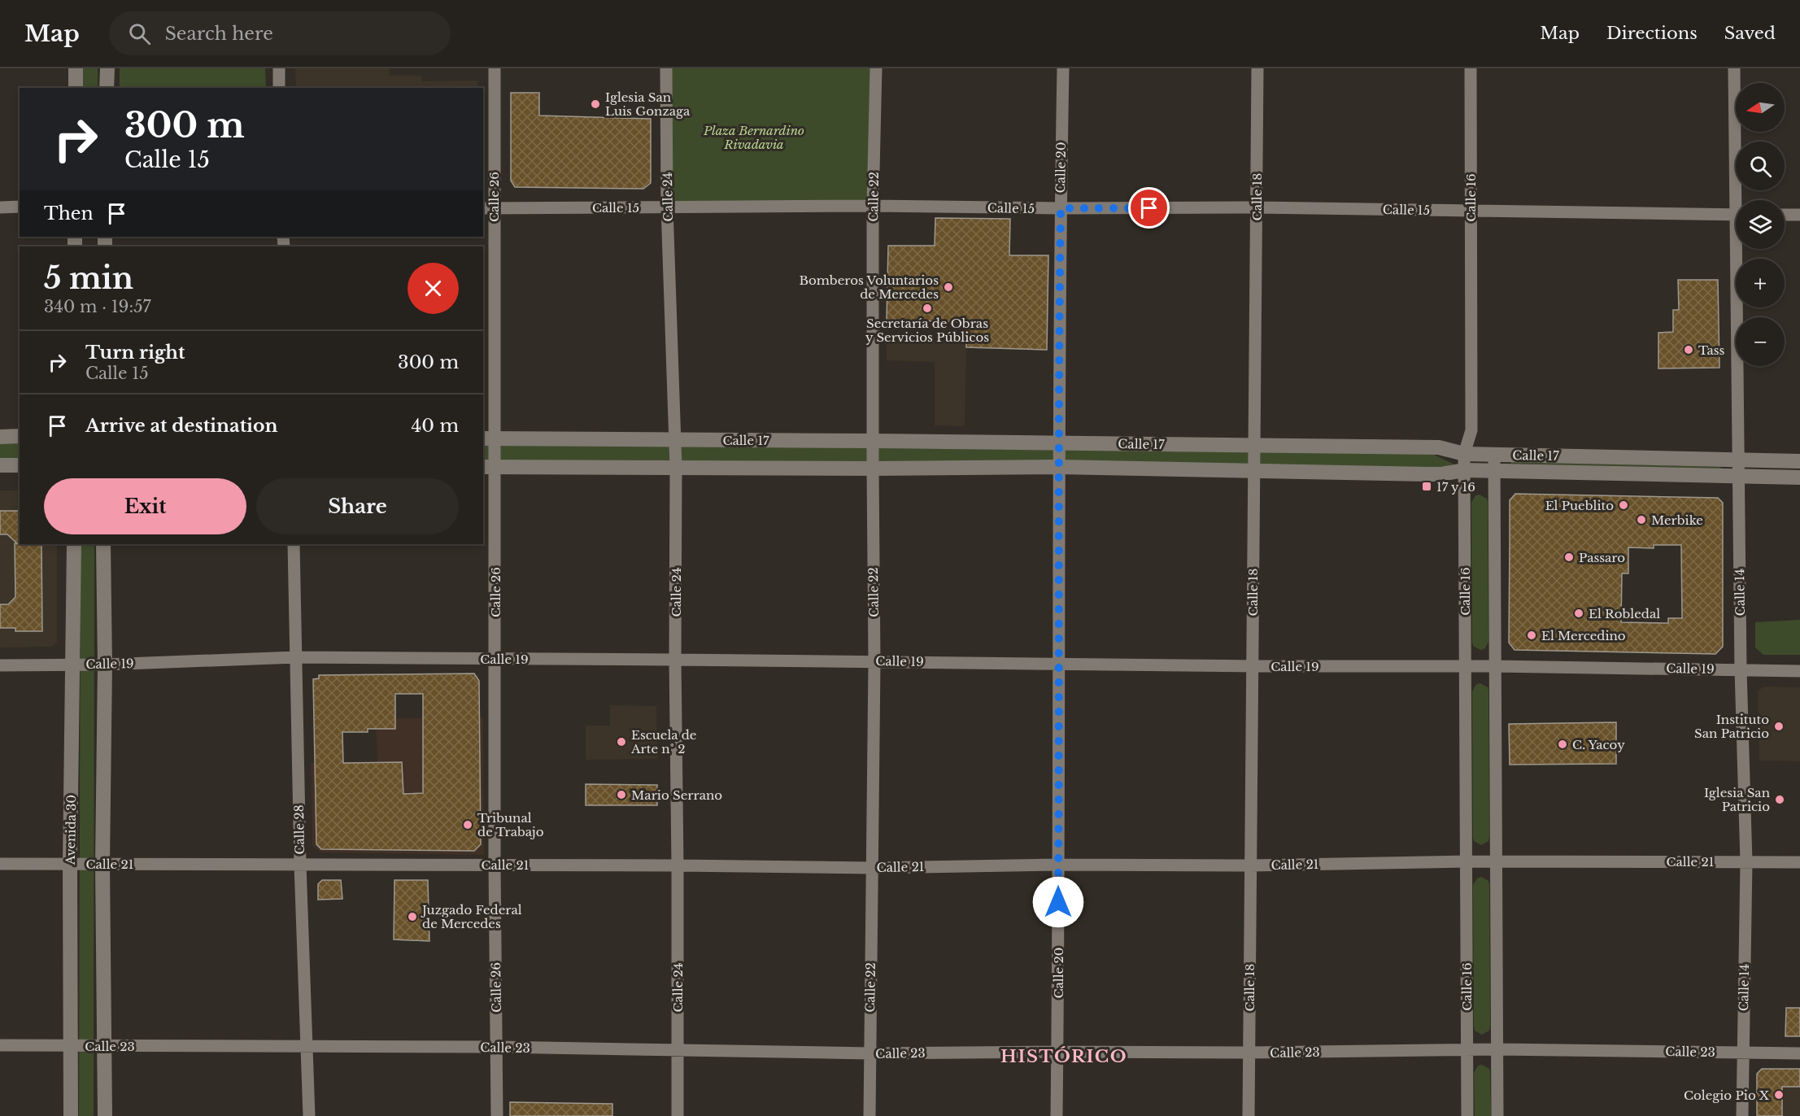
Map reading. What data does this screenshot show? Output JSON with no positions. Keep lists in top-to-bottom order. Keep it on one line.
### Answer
{"streets":{"main road":["Calle 17","Avenida 30"],"street":["Calle 20","Calle 26","Calle 24","Calle 22","Calle 18","Calle 16","Calle 15","Calle 14","Calle 19","Calle 28","Calle 21","Calle 23"]},"crossings":[["Calle 20","Calle 15"],["Calle 20","Calle 17"],["Calle 20","Calle 19"],["Calle 20","Calle 21"],["Calle 20","Calle 23"],["Calle 26","Calle 15"],["Calle 26","Calle 17"],["Calle 26","Calle 19"],["Calle 26","Calle 21"],["Calle 26","Calle 23"],["Calle 24","Calle 15"],["Calle 24","Calle 17"],["Calle 24","Calle 19"],["Calle 24","Calle 21"],["Calle 24","Calle 23"],["Calle 22","Calle 15"],["Calle 22","Calle 17"],["Calle 22","Calle 19"],["Calle 22","Calle 21"],["Calle 22","Calle 23"],["Calle 18","Calle 15"],["Calle 18","Calle 17"],["Calle 18","Calle 19"],["Calle 18","Calle 21"],["Calle 18","Calle 23"],["Calle 16","Calle 15"],["Calle 16","Calle 17"],["Calle 16","Calle 19"],["Calle 16","Calle 21"],["Calle 16","Calle 23"],["Calle 17","Calle 14"],["Calle 14","Calle 19"],["Calle 14","Calle 21"],["Calle 14","Calle 23"],["Calle 19","Avenida 30"],["Calle 19","Calle 28"],["Avenida 30","Calle 21"],["Avenida 30","Calle 23"],["Calle 28","Calle 21"],["Calle 28","Calle 23"]],"districts":["HISTÓRICO"],"parks":["Plaza Bernardino Rivadavia"],"places":{"other":["Iglesia San Luis Gonzaga","Bomberos Voluntarios de Mercedes","Secretaría de Obras y Servicios Públicos","Tass","El Pueblito","Merbike","Passaro","El Robledal","El Mercedino","Instituto San Patricio","Escuela de Arte n° 2","C. Yacoy","Mario Serrano","Iglesia San Patricio","Tribunal de Trabajo","Juzgado Federal de Mercedes","Colegio Pio X"],"transit":["17 y 16"]},"north":"left","page":{"header":"Map","search":"Search here","nav":["Map","Directions","Saved"],"map_buttons":["+","−"],"turn":["300 m","Calle 15"],"then":"Then","heading":["5 min","340 m · 19:57"],"list":[{"name":"Turn right","note":"Calle 15","value":"300 m"},{"name":"Arrive at destination","value":"40 m"}],"buttons":["Exit","Share"]}}
